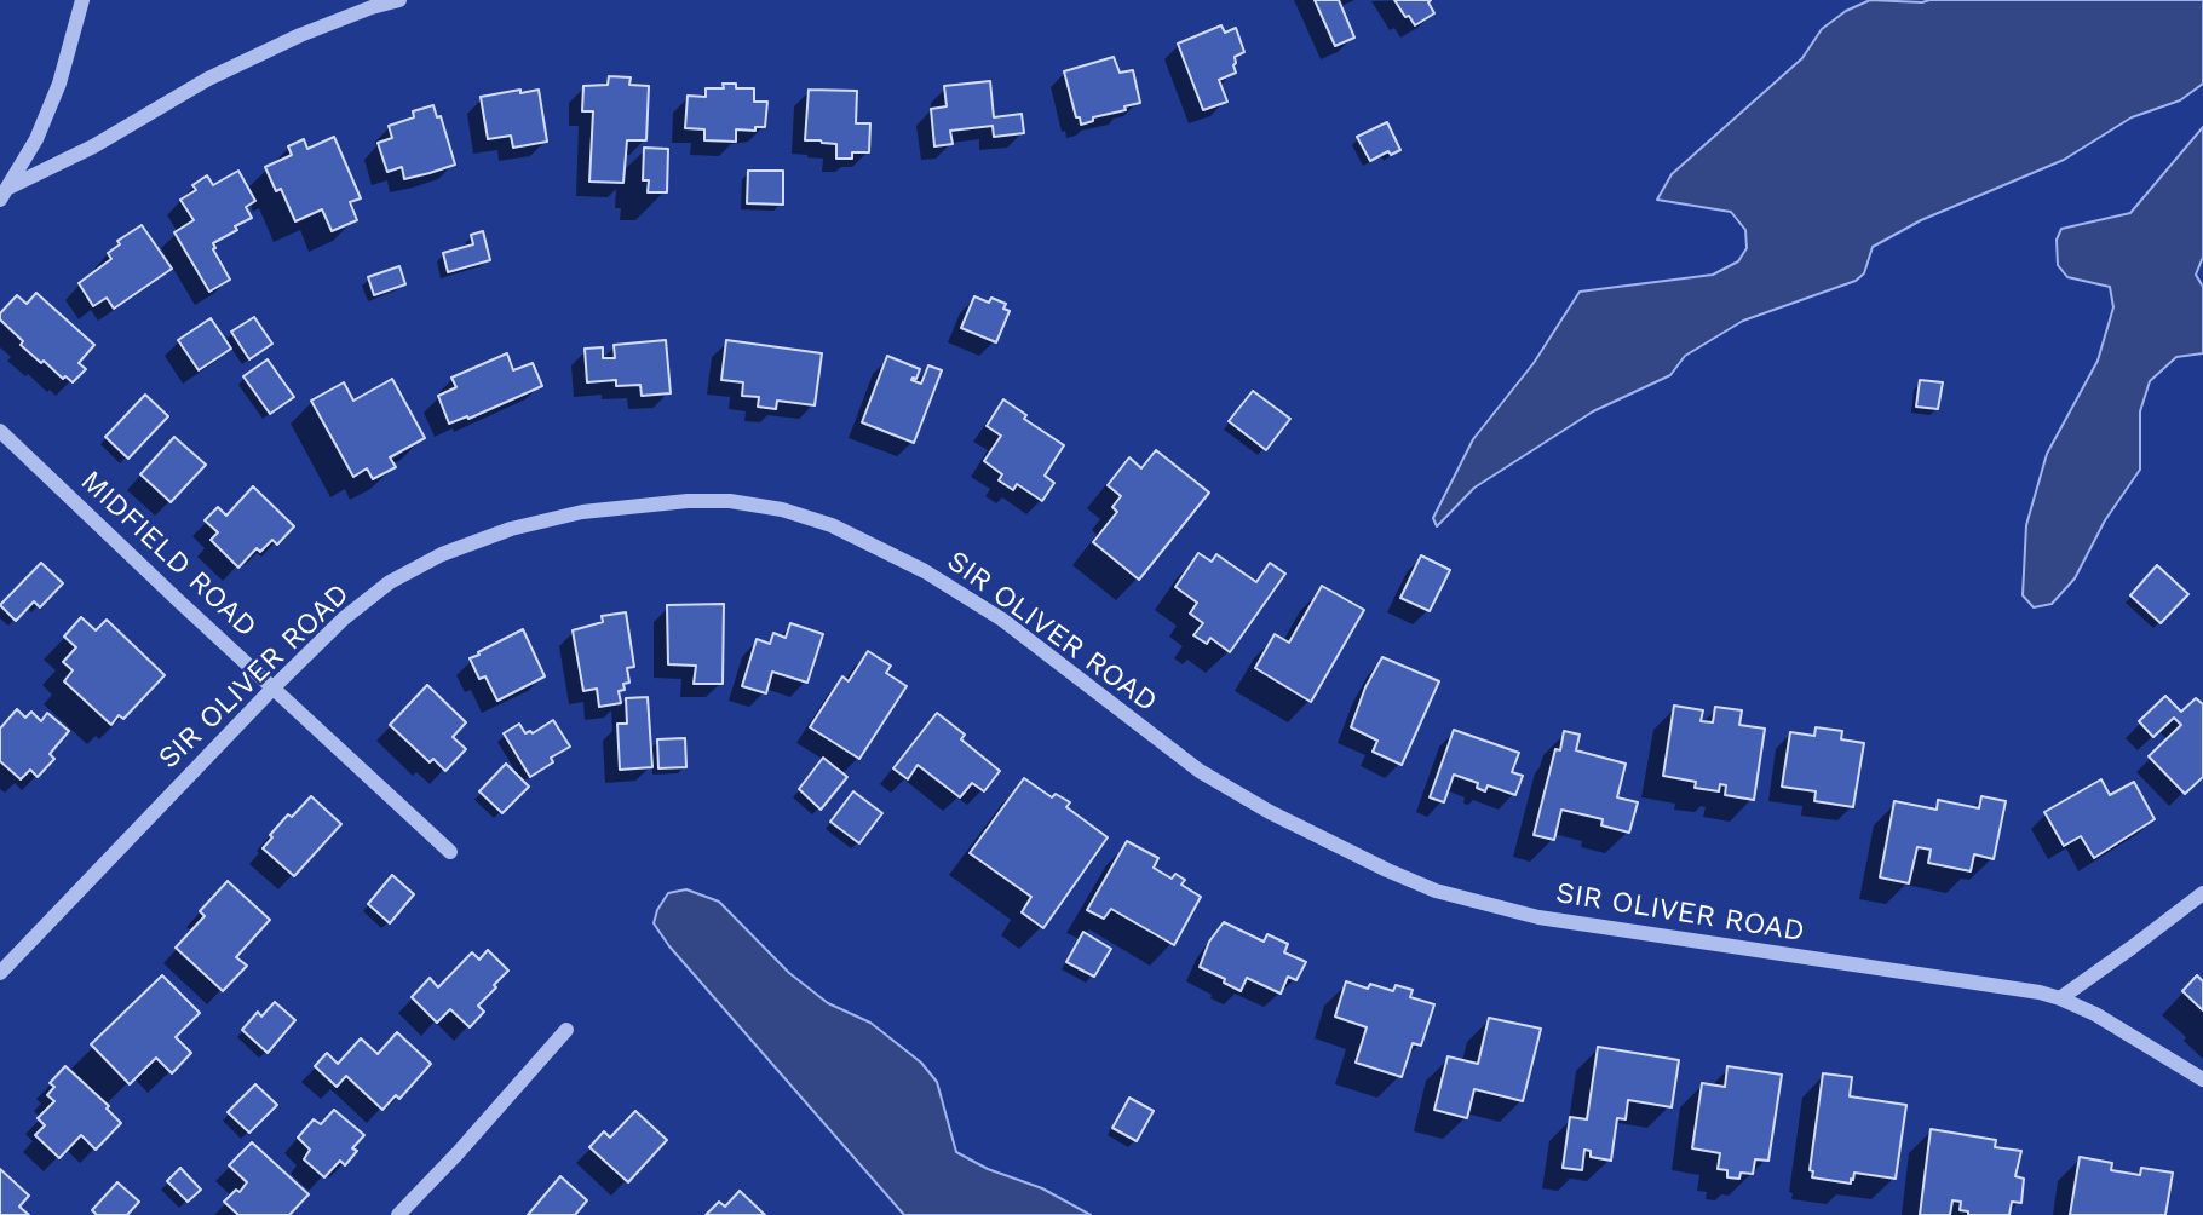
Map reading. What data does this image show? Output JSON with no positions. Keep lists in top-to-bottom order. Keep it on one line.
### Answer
{"streets":{"street":["MIDFIELD ROAD","SIR OLIVER ROAD"]},"crossings":[["MIDFIELD ROAD","SIR OLIVER ROAD"]]}
